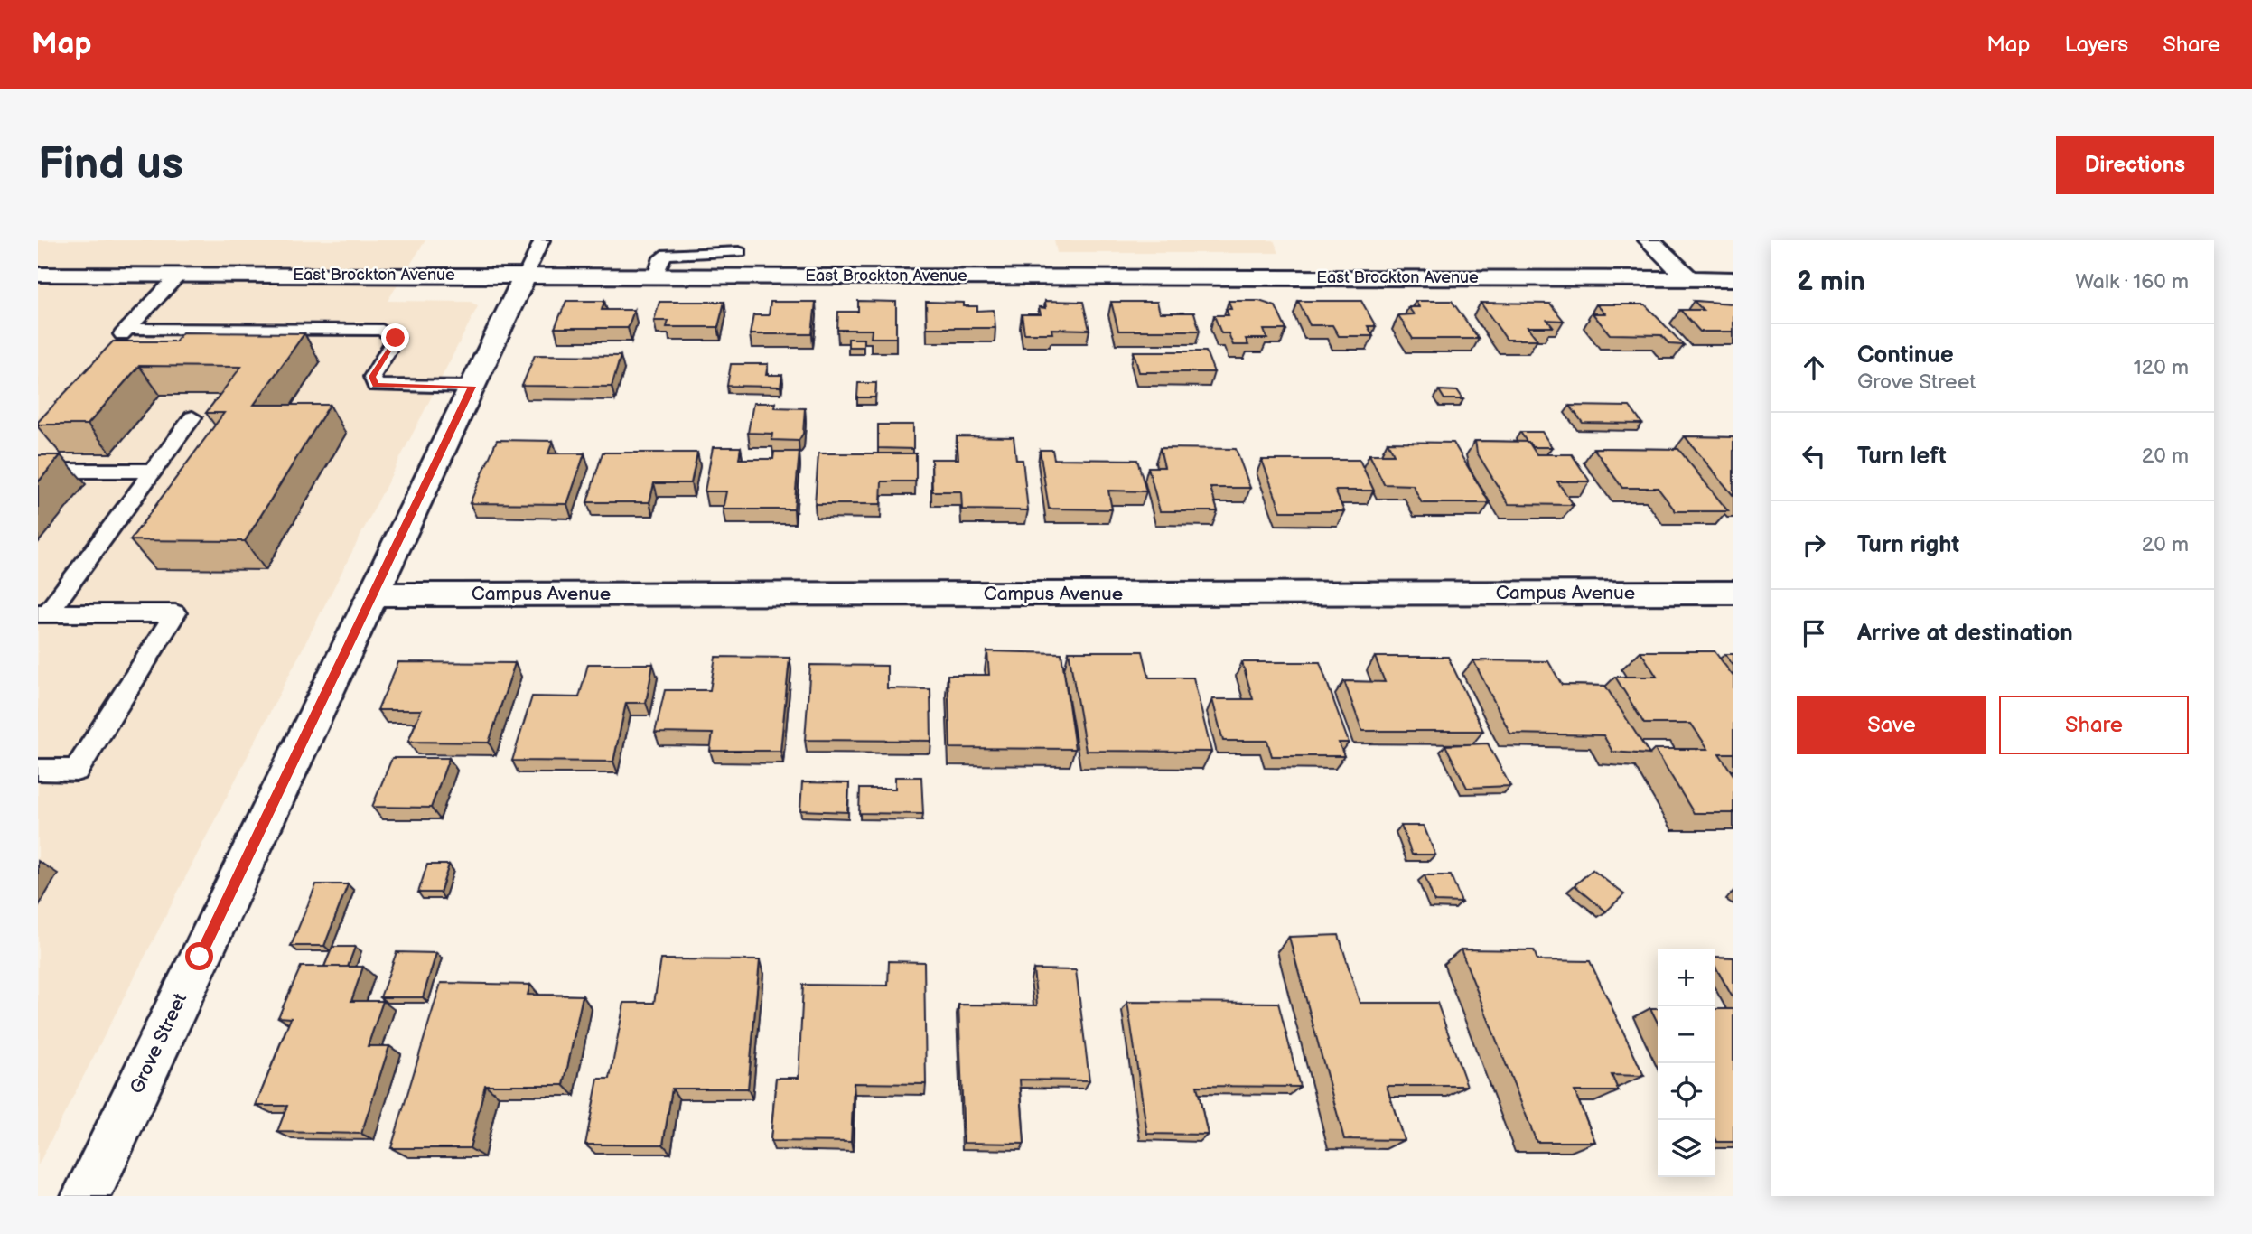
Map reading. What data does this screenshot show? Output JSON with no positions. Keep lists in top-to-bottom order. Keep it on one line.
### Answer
{"streets":{"street":["East Brockton Avenue","Campus Avenue","Grove Street"]},"crossings":[["East Brockton Avenue","Grove Street"],["Campus Avenue","Grove Street"]],"page":{"header":"Map","nav":["Map","Layers","Share"],"buttons":["Directions",["Save","Share"]],"title":"Find us","heading":["2 min","Walk · 160 m"],"list":[["Continue","Grove Street","120 m"],["Turn left","20 m"],["Turn right","20 m"],"Arrive at destination"],"map_buttons":["+","−"]}}
